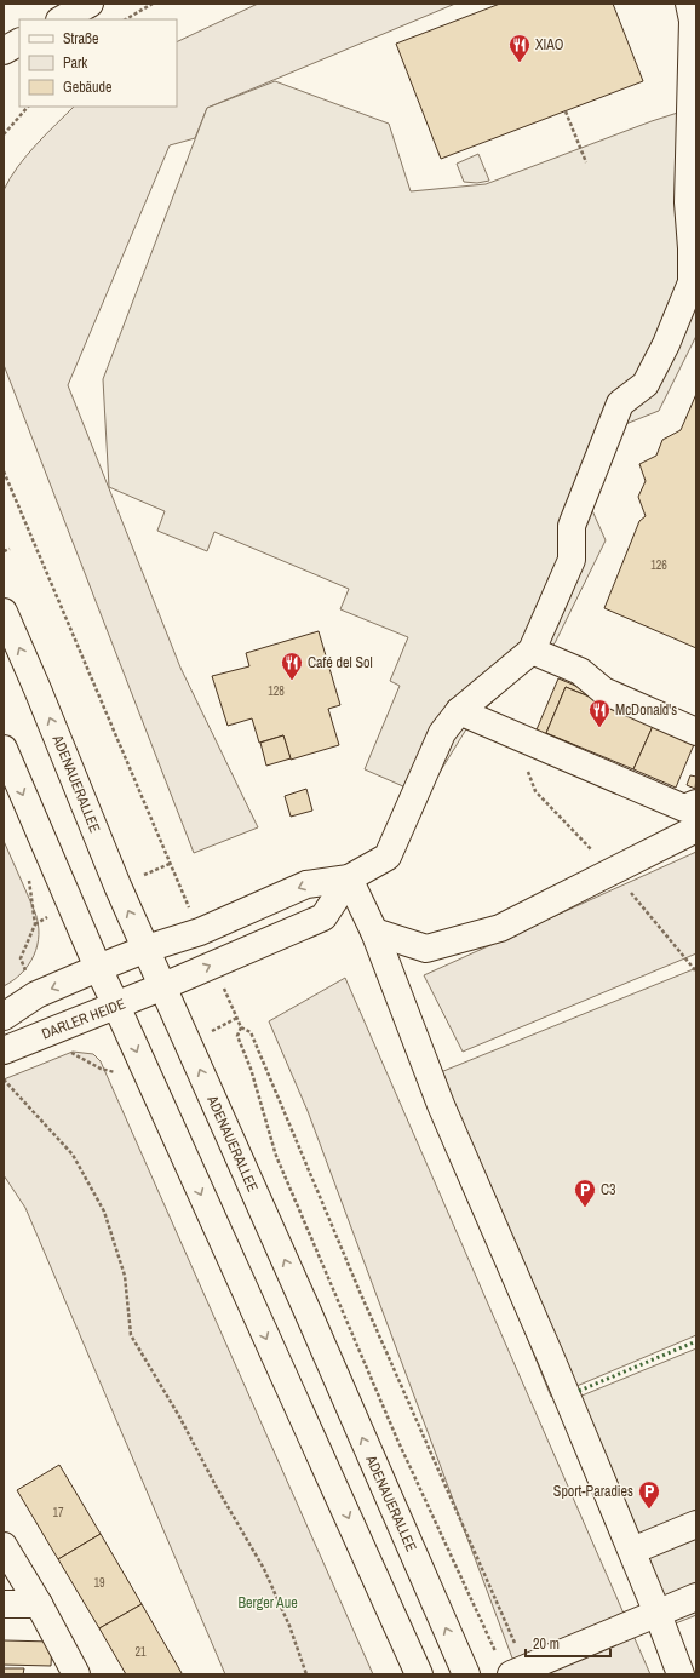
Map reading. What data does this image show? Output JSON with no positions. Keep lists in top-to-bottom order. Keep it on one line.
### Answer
{"streets":{"main road":["ADENAUERALLEE","DARLER HEIDE"]},"crossings":[["ADENAUERALLEE","DARLER HEIDE"]],"parks":["Berger Aue"],"places":{"restaurant":["XIAO","Café del Sol","McDonald's"],"parking":["C3","Sport-Paradies"]},"house_numbers":["126","128","17","19","21"],"legend":["Straße","Park","Gebäude"],"scale_bar":"20 m"}
